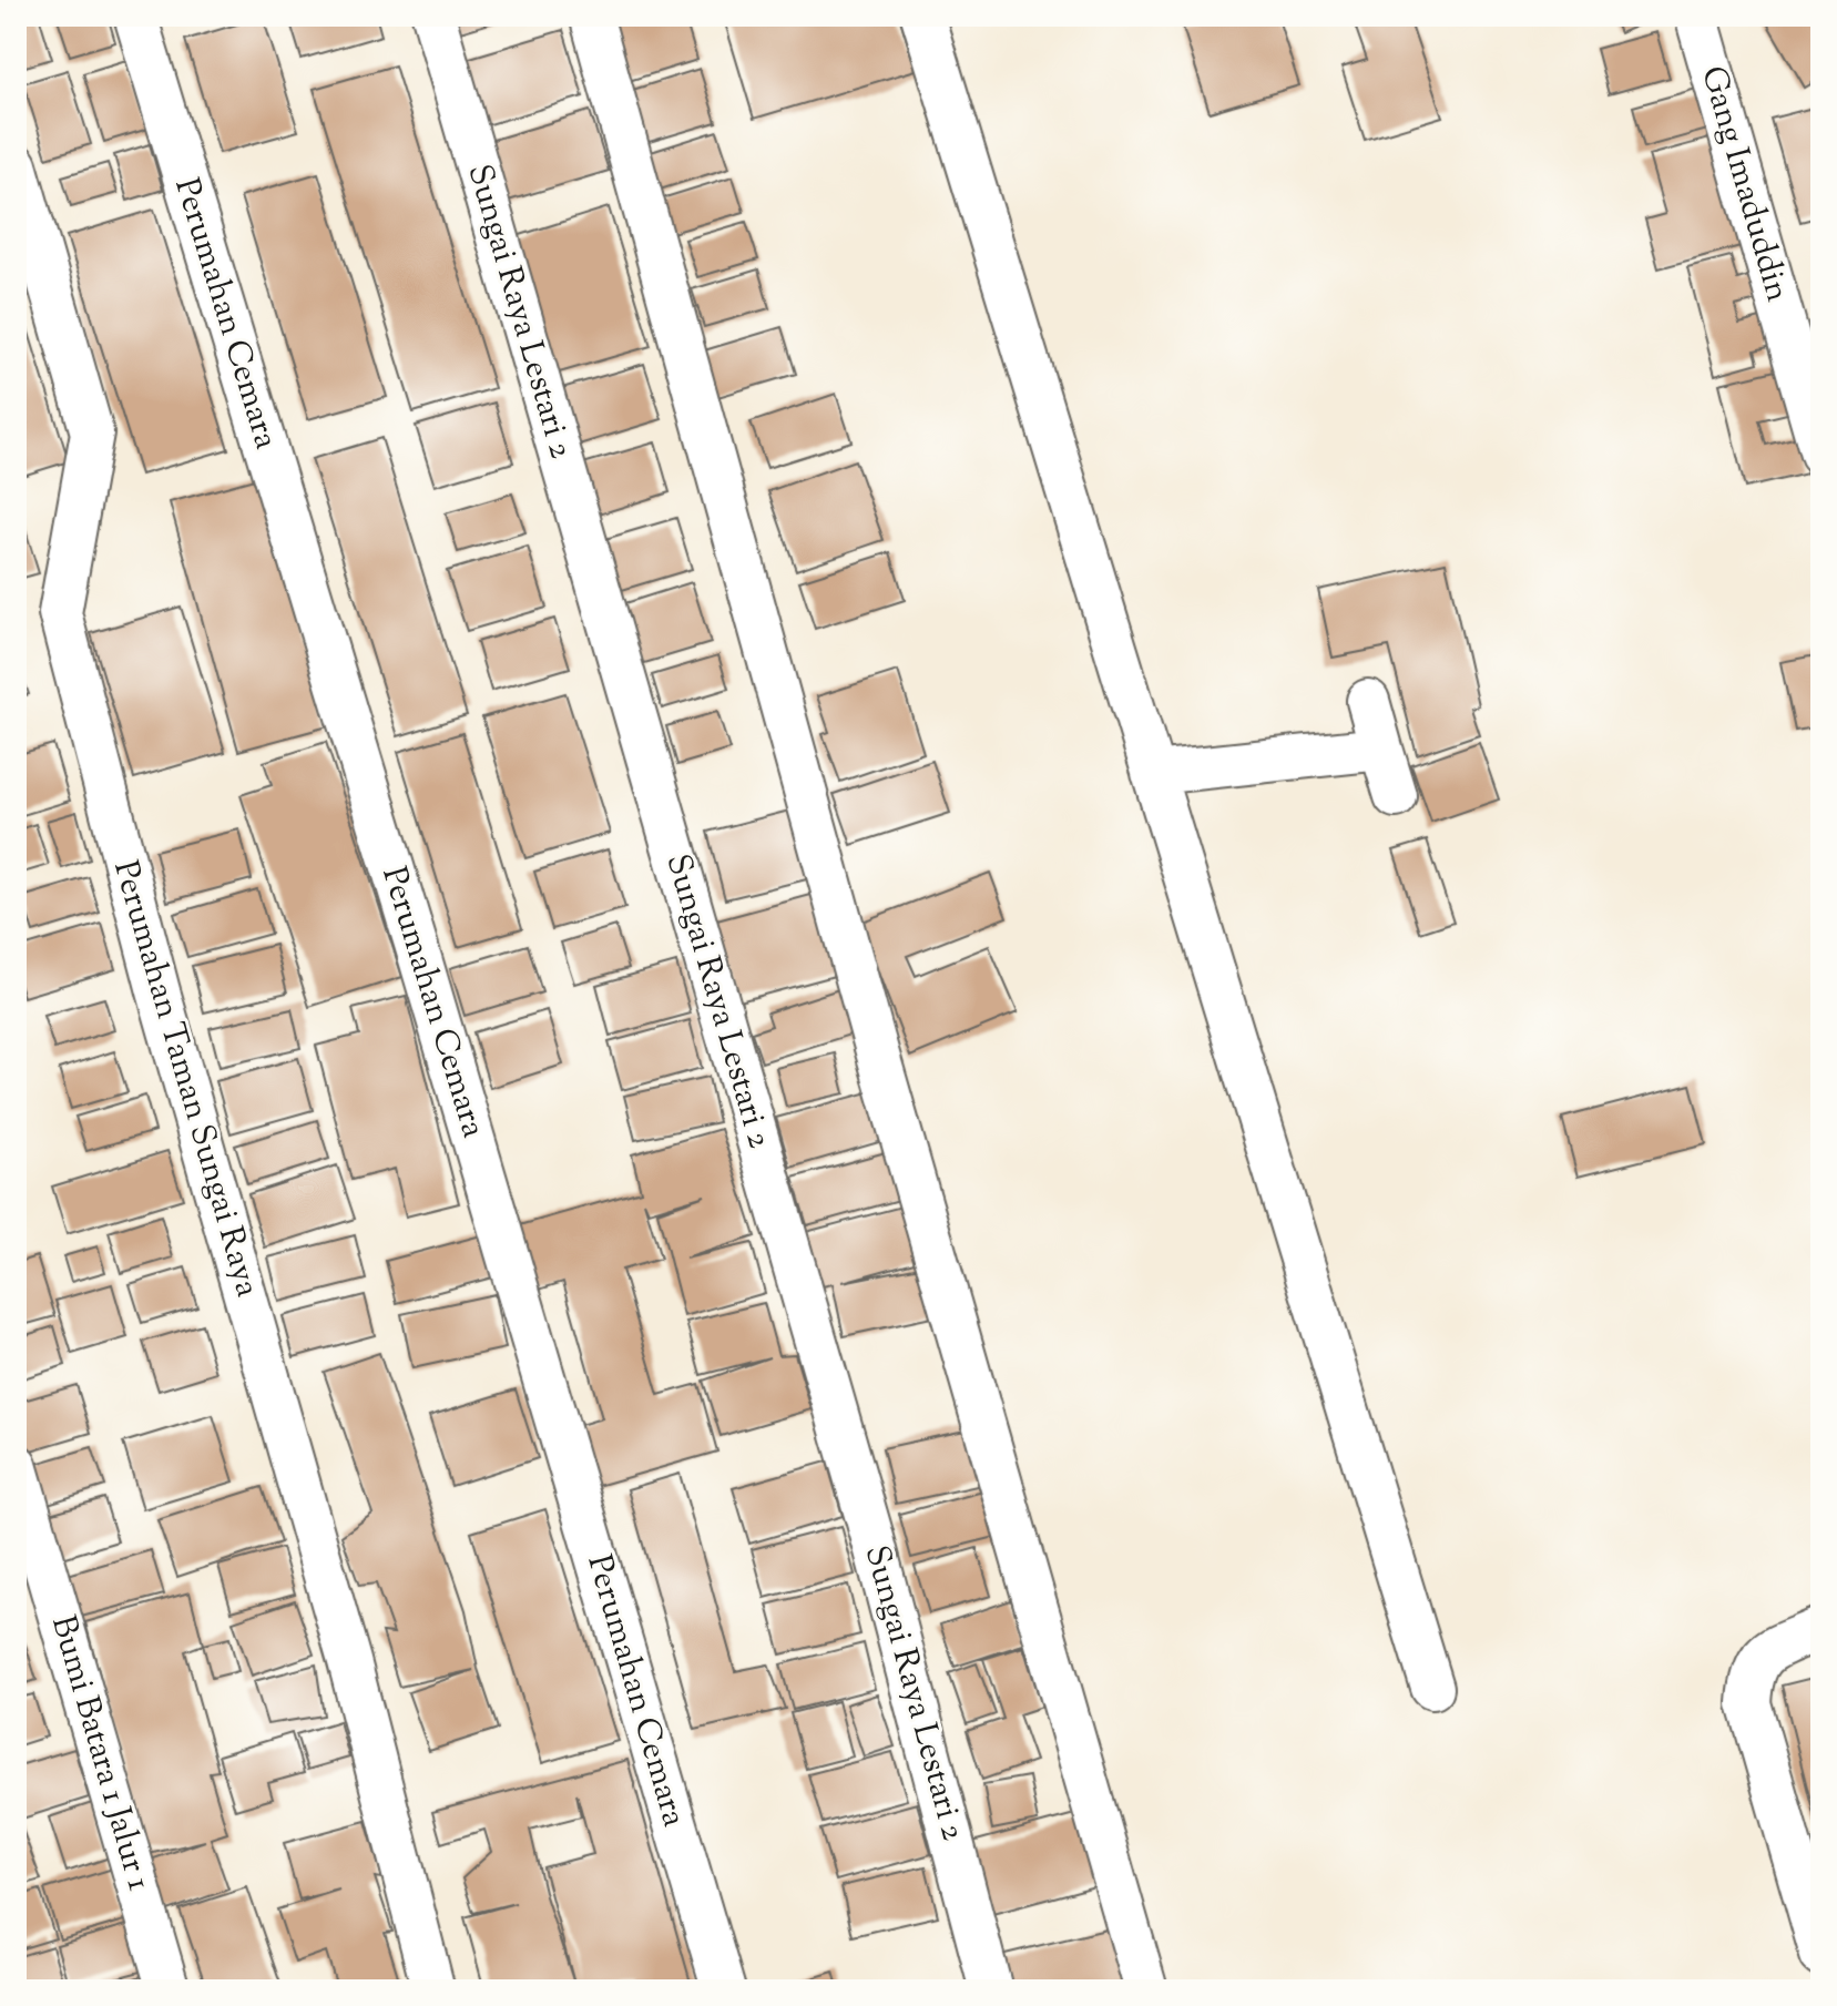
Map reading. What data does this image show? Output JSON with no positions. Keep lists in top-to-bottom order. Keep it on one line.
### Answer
{"streets":{"street":["Gang Imaduddin","Sungai Raya Lestari 2","Perumahan Cemara","Perumahan Taman Sungai Raya","Bumi Batara 1 Jalur 1"]}}
